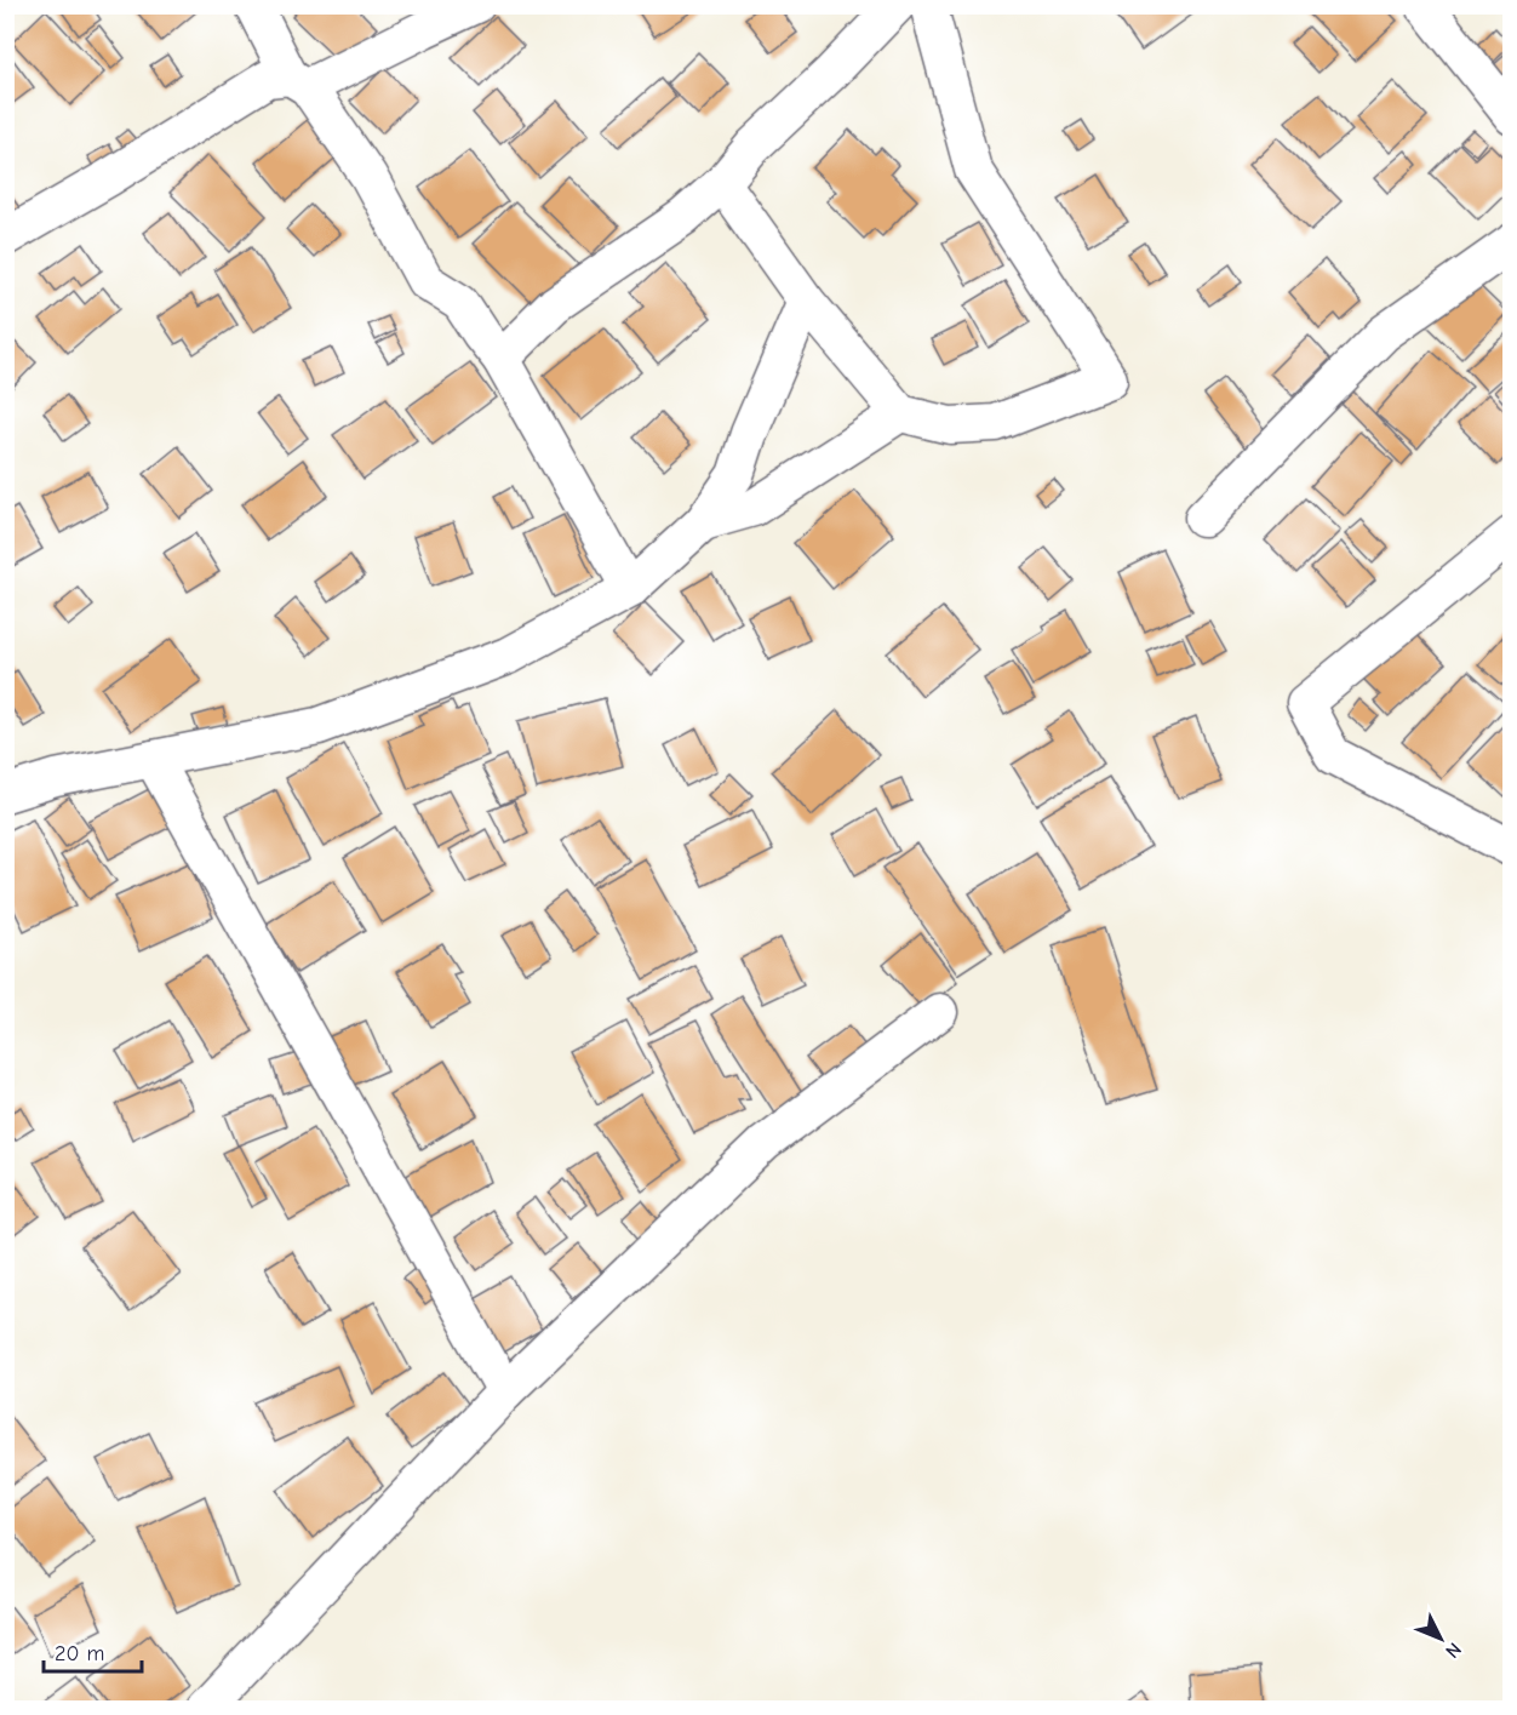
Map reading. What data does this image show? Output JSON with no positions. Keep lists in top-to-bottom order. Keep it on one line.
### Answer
{"scale_bar":"20 m","north":"bottom right"}
